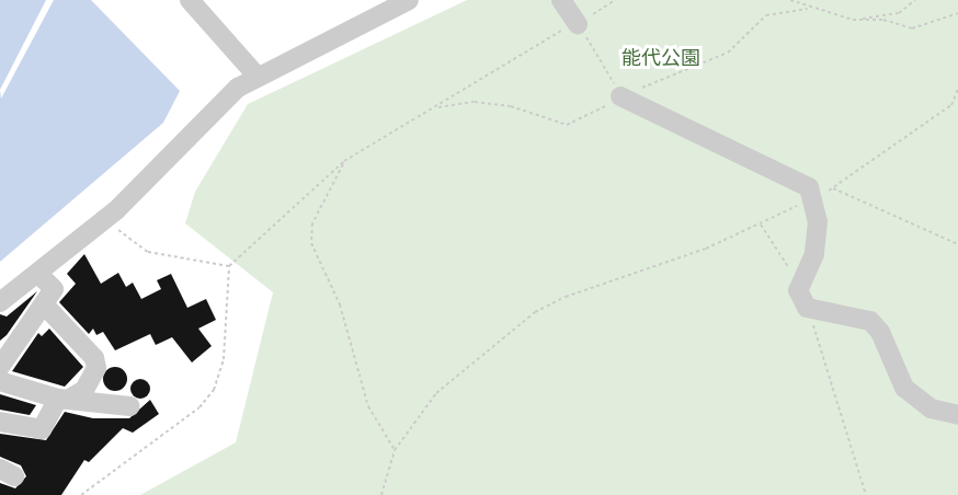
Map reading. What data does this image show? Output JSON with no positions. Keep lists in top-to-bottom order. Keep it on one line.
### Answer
{"parks":["能代公園"]}
